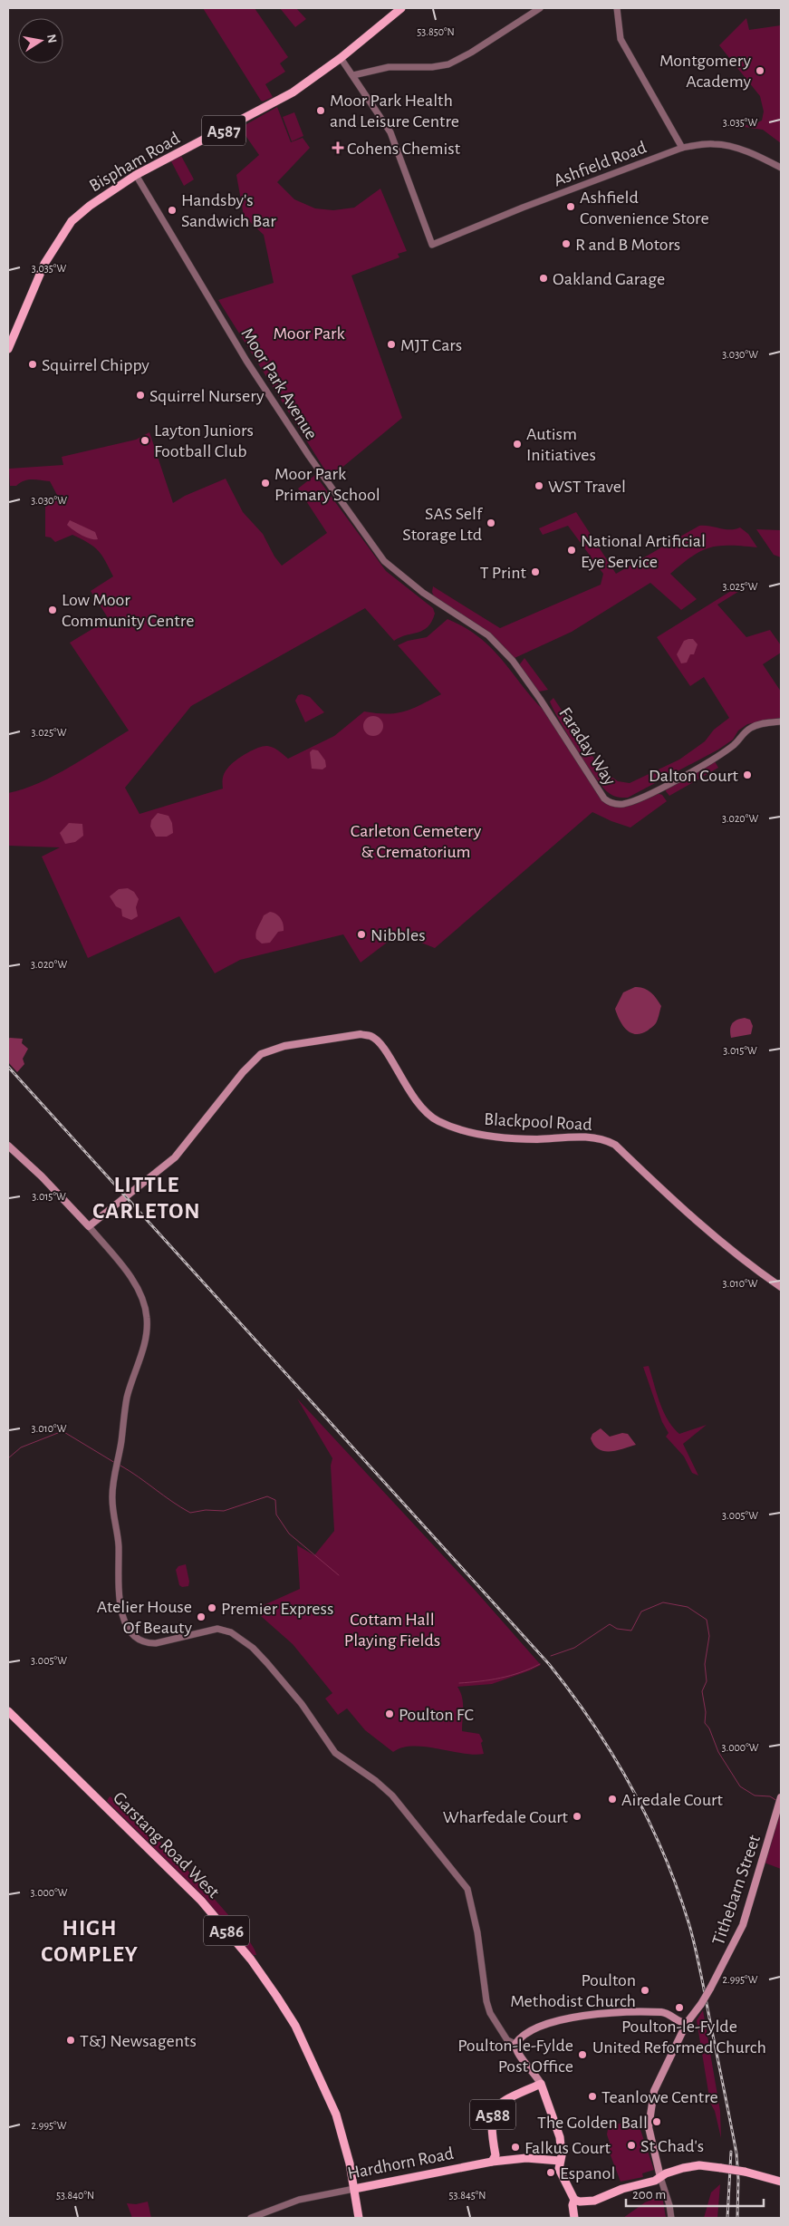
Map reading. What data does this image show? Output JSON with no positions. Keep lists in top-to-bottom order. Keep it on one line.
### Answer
{"streets":{"main road":["A587","Bispham Road","Blackpool Road","Garstang Road West","Tithebarn Street","A586","A588","Hardhorn Road"],"street":["Ashfield Road","Moor Park Avenue","Faraday Way"]},"crossings":[["Bispham Road","Moor Park Avenue"],["Moor Park Avenue","Faraday Way"],["Garstang Road West","A586"],["Garstang Road West","Hardhorn Road"],["A586","Hardhorn Road"],["A588","Hardhorn Road"]],"districts":["LITTLE CARLETON","HIGH COMPLEY"],"parks":["Moor Park","Carleton Cemetery & Crematorium","Cottam Hall Playing Fields"],"places":{"other":["Montgomery Academy","Moor Park Health and Leisure Centre","Ashfield Convenience Store","Handsby's Sandwich Bar","R and B Motors","Oakland Garage","MJT Cars","Squirrel Chippy","Squirrel Nursery","Layton Juniors Football Club","Autism Initiatives","Moor Park Primary School","WST Travel","SAS Self Storage Ltd","National Artificial Eye Service","T Print","Low Moor Community Centre","Dalton Court","Nibbles","Premier Express","Atelier House Of Beauty","Poulton FC","Airedale Court","Wharfedale Court","Poulton Methodist Church","Poulton-le-Fylde United Reformed Church","T&J Newsagents","Poulton-le-Fylde Post Office","Teanlowe Centre","The Golden Ball","St Chad's","Falkus Court","Espanol"],"health":["Cohens Chemist"]},"scale_bar":"200 m","north":"right","coordinates":["53.850°N","3.035°W","3.030°W","3.025°W","3.020°W","3.015°W","3.010°W","3.005°W","3.000°W","2.995°W","53.840°N","53.845°N"]}
